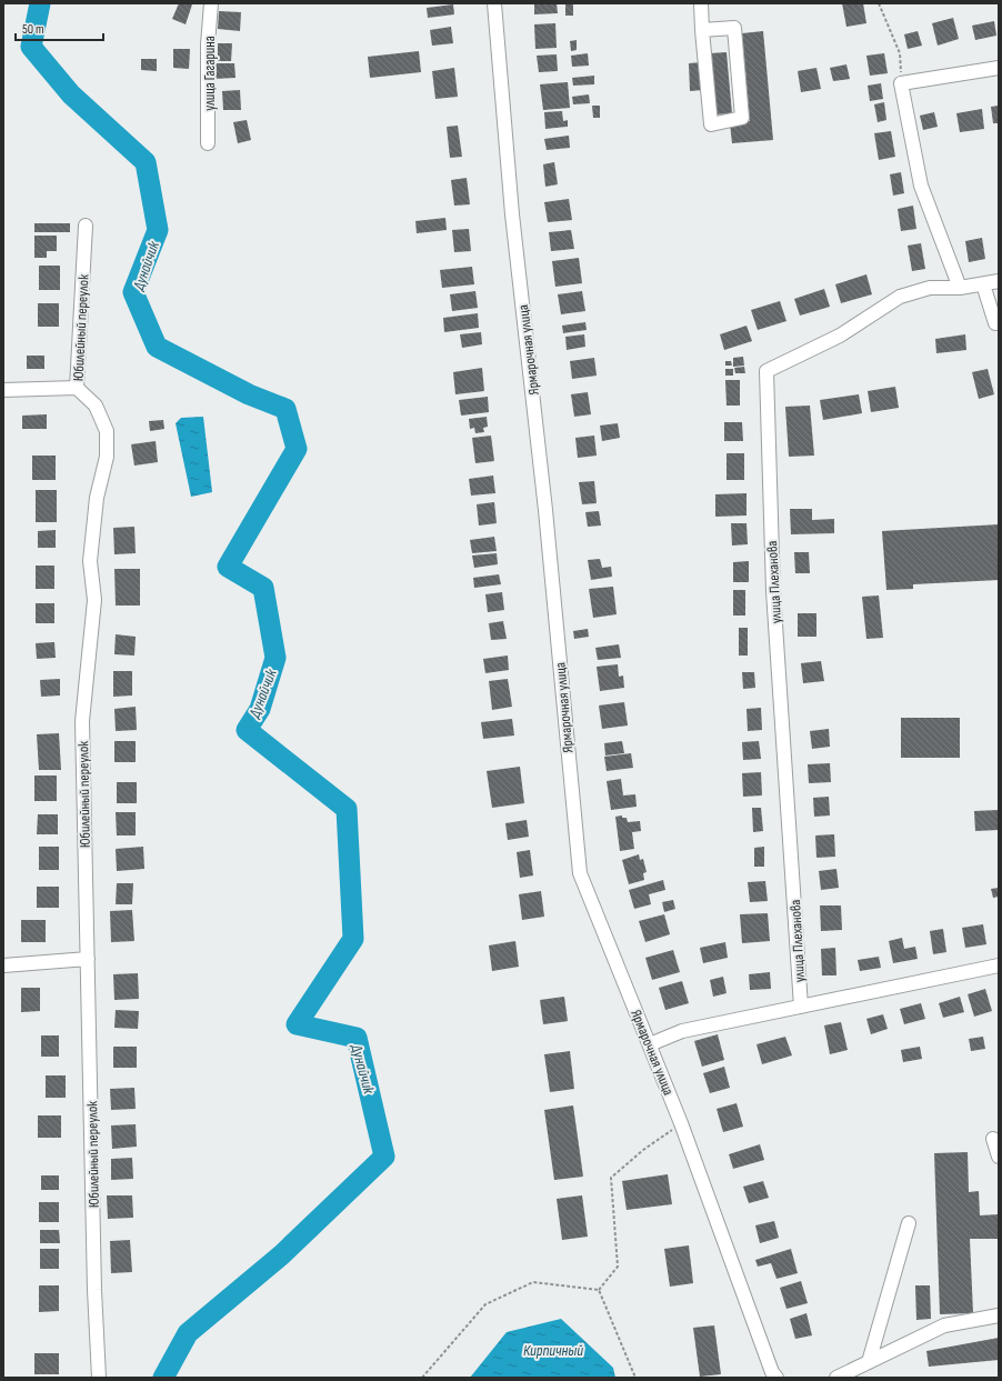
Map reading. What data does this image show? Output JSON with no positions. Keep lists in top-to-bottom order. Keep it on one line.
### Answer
{"streets":{"street":["улица Гагарина","Юбилейный переулок","Ярмарочная улица","улица Плеханова"]},"water":["Дунайчик","Кирпичный"],"scale_bar":"50 m"}
